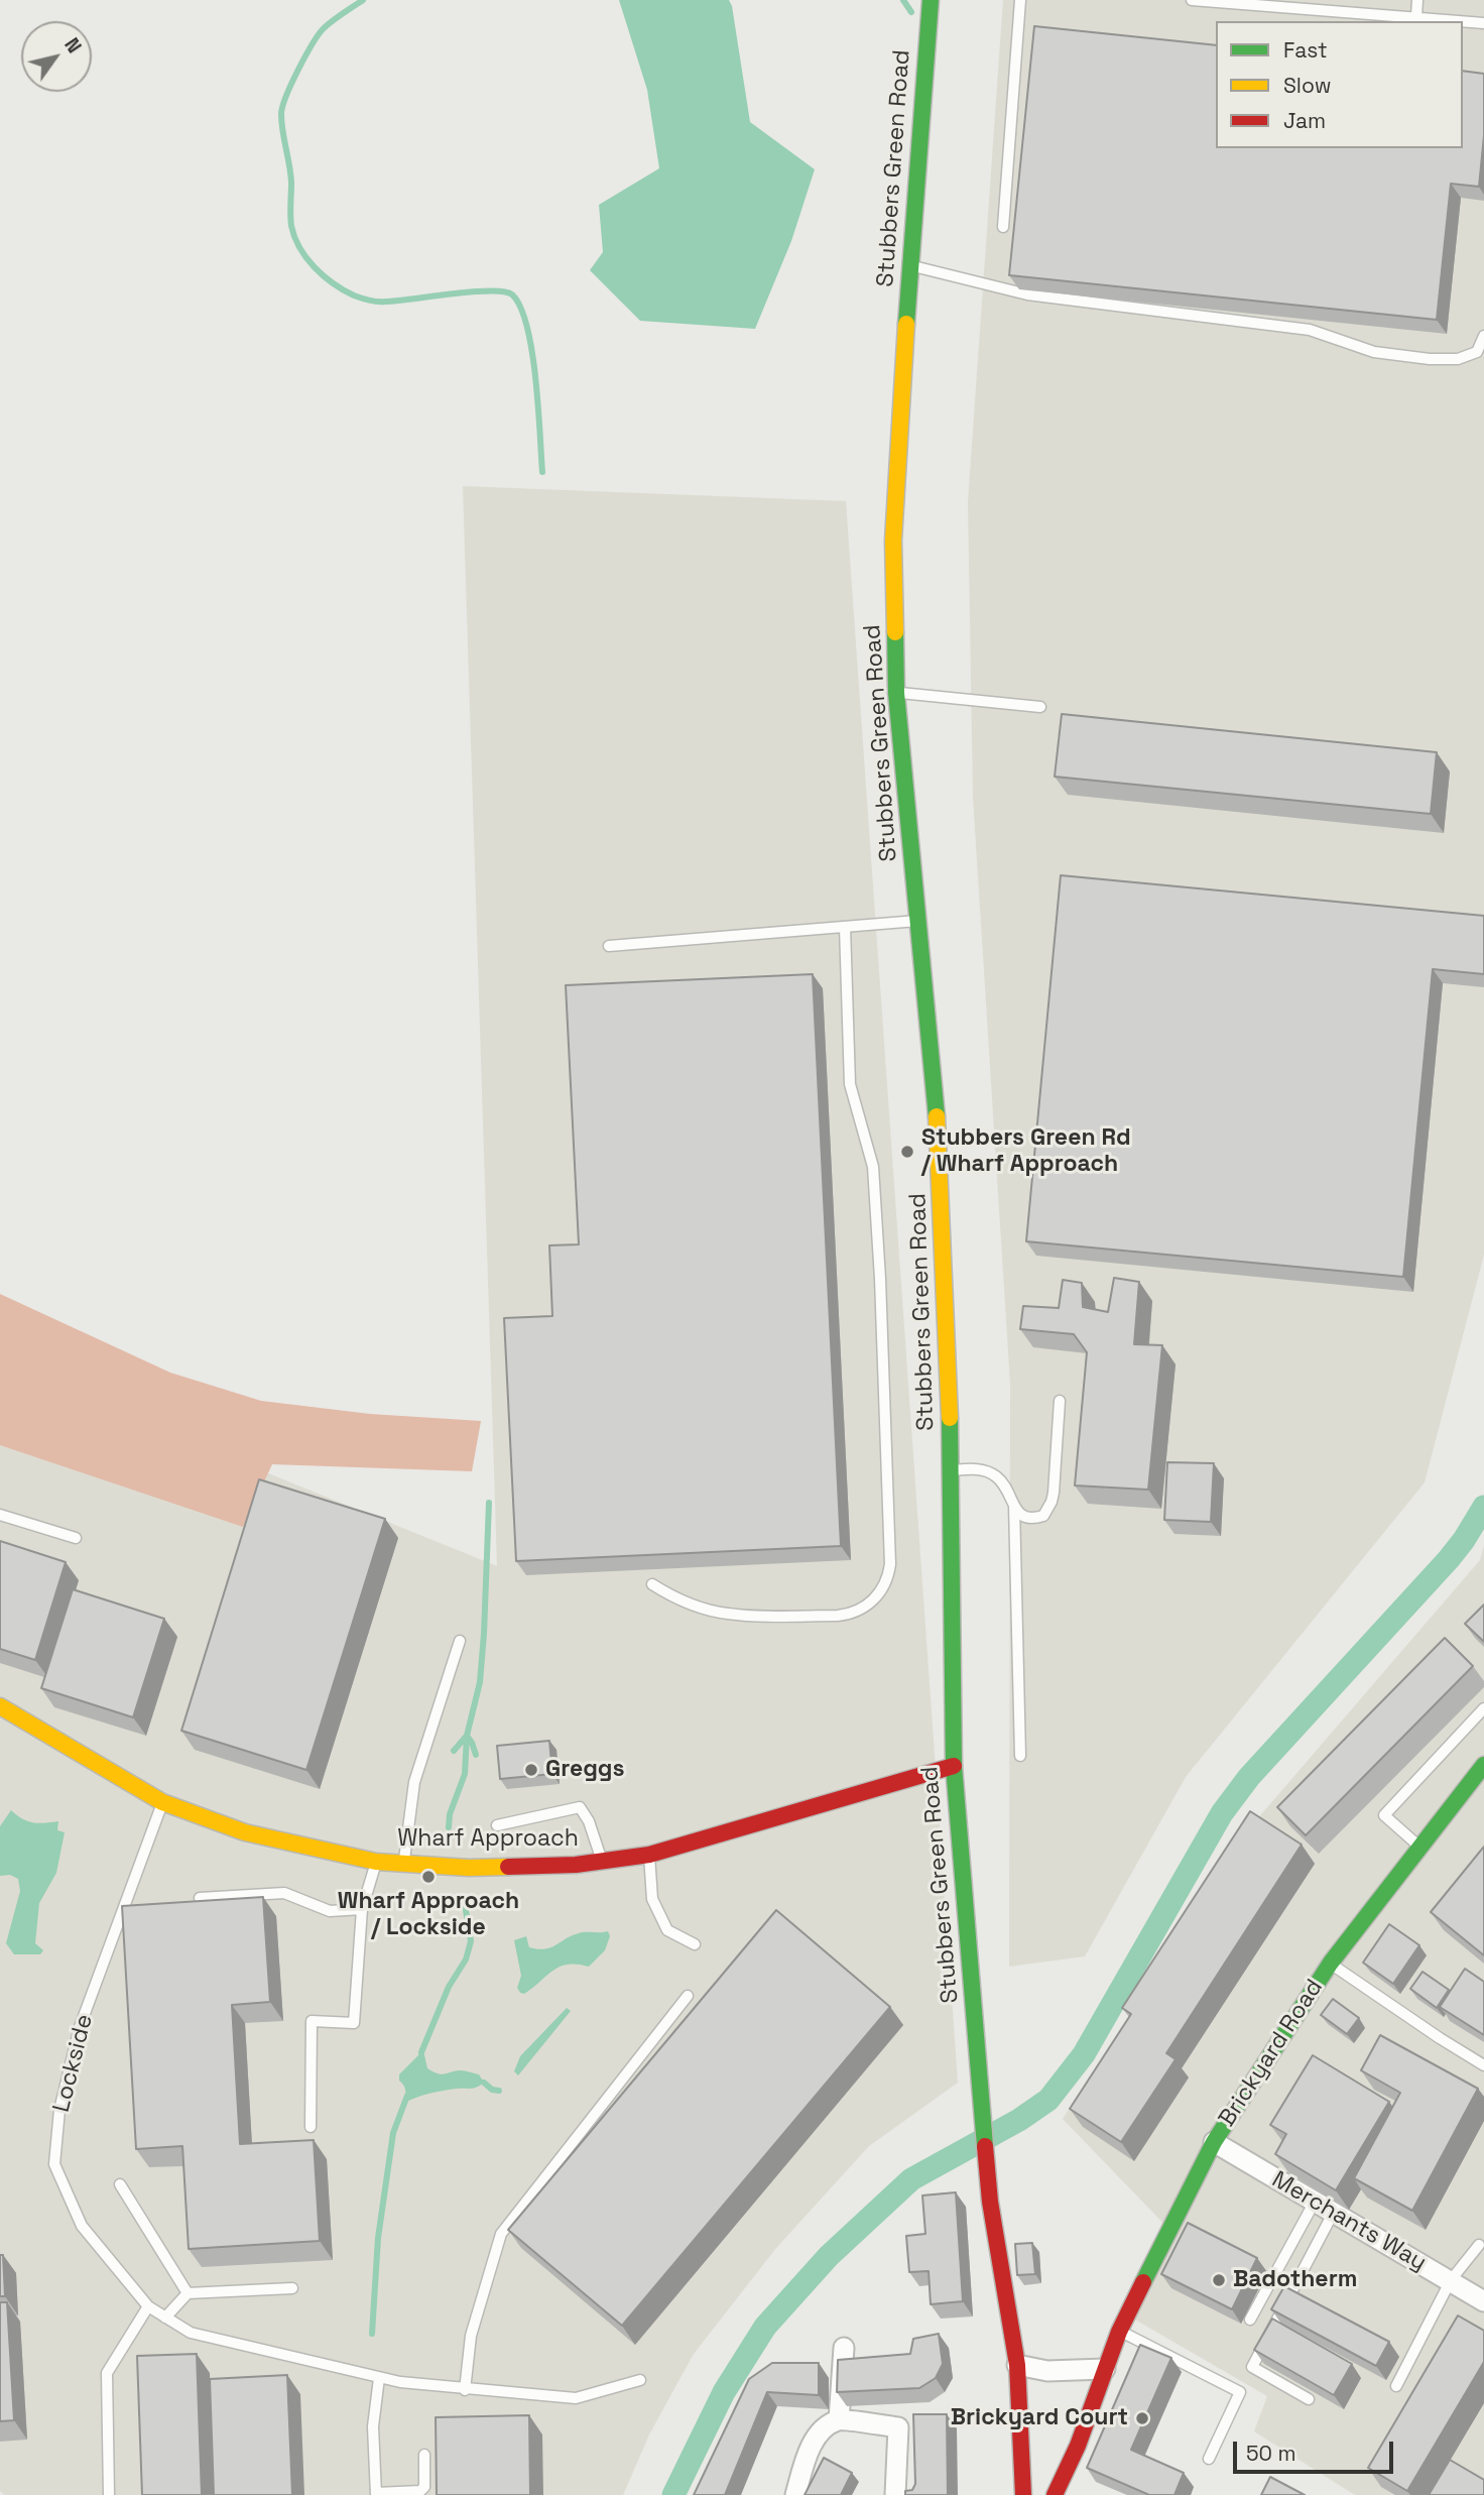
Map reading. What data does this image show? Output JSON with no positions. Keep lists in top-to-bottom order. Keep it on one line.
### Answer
{"streets":{"street":["Stubbers Green Road","Wharf Approach","Brickyard Road","Merchants Way"],"lane":["Lockside"]},"crossings":[["Stubbers Green Road","Wharf Approach"],["Wharf Approach","Lockside"],["Brickyard Road","Merchants Way"]],"places":["Stubbers Green Rd / Wharf Approach","Greggs","Wharf Approach / Lockside","Badotherm","Brickyard Court"],"legend":["Fast","Slow","Jam"],"scale_bar":"50 m","north":"top right"}
